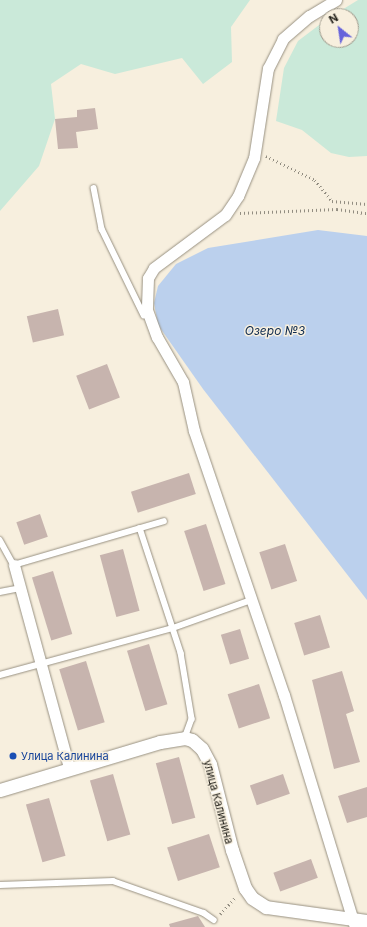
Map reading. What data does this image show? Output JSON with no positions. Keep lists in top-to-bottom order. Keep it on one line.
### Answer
{"streets":{"street":["улица Калинина"]},"water":["Озеро №3"],"places":["Улица Калинина"],"north":"top left"}
